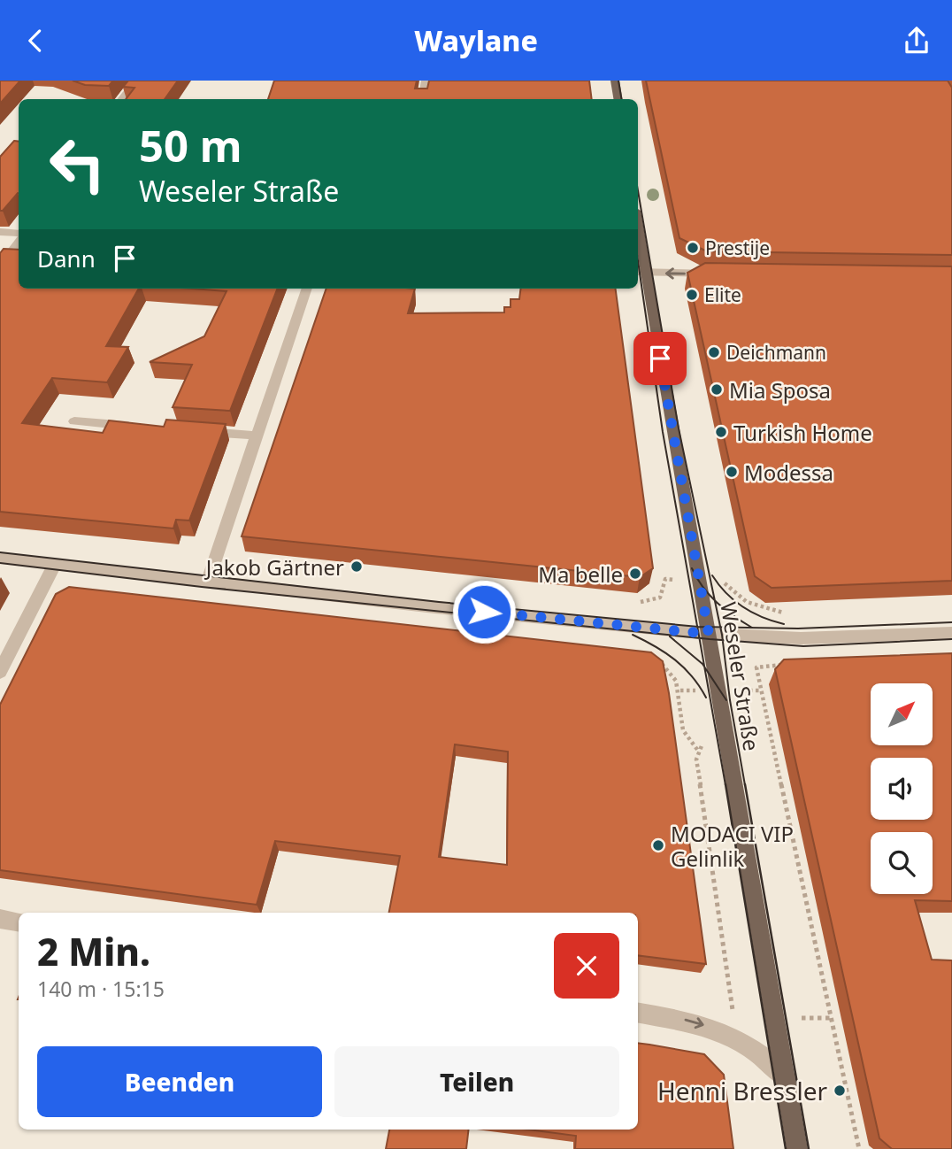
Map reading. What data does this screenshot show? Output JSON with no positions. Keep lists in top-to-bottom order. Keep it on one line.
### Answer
{"streets":{"main road":["Weseler Straße"]},"places":["Prestije","Elite","Deichmann","Mia Sposa","Turkish Home","Modessa","Jakob Gärtner","Ma belle","MODACI VIP Gelinlik","Henni Bressler"],"north":"top right","page":{"header":"Waylane","turn":["50 m","Weseler Straße"],"then":"Dann","heading":["2 Min.","140 m · 15:15"],"buttons":["Beenden","Teilen"]}}
